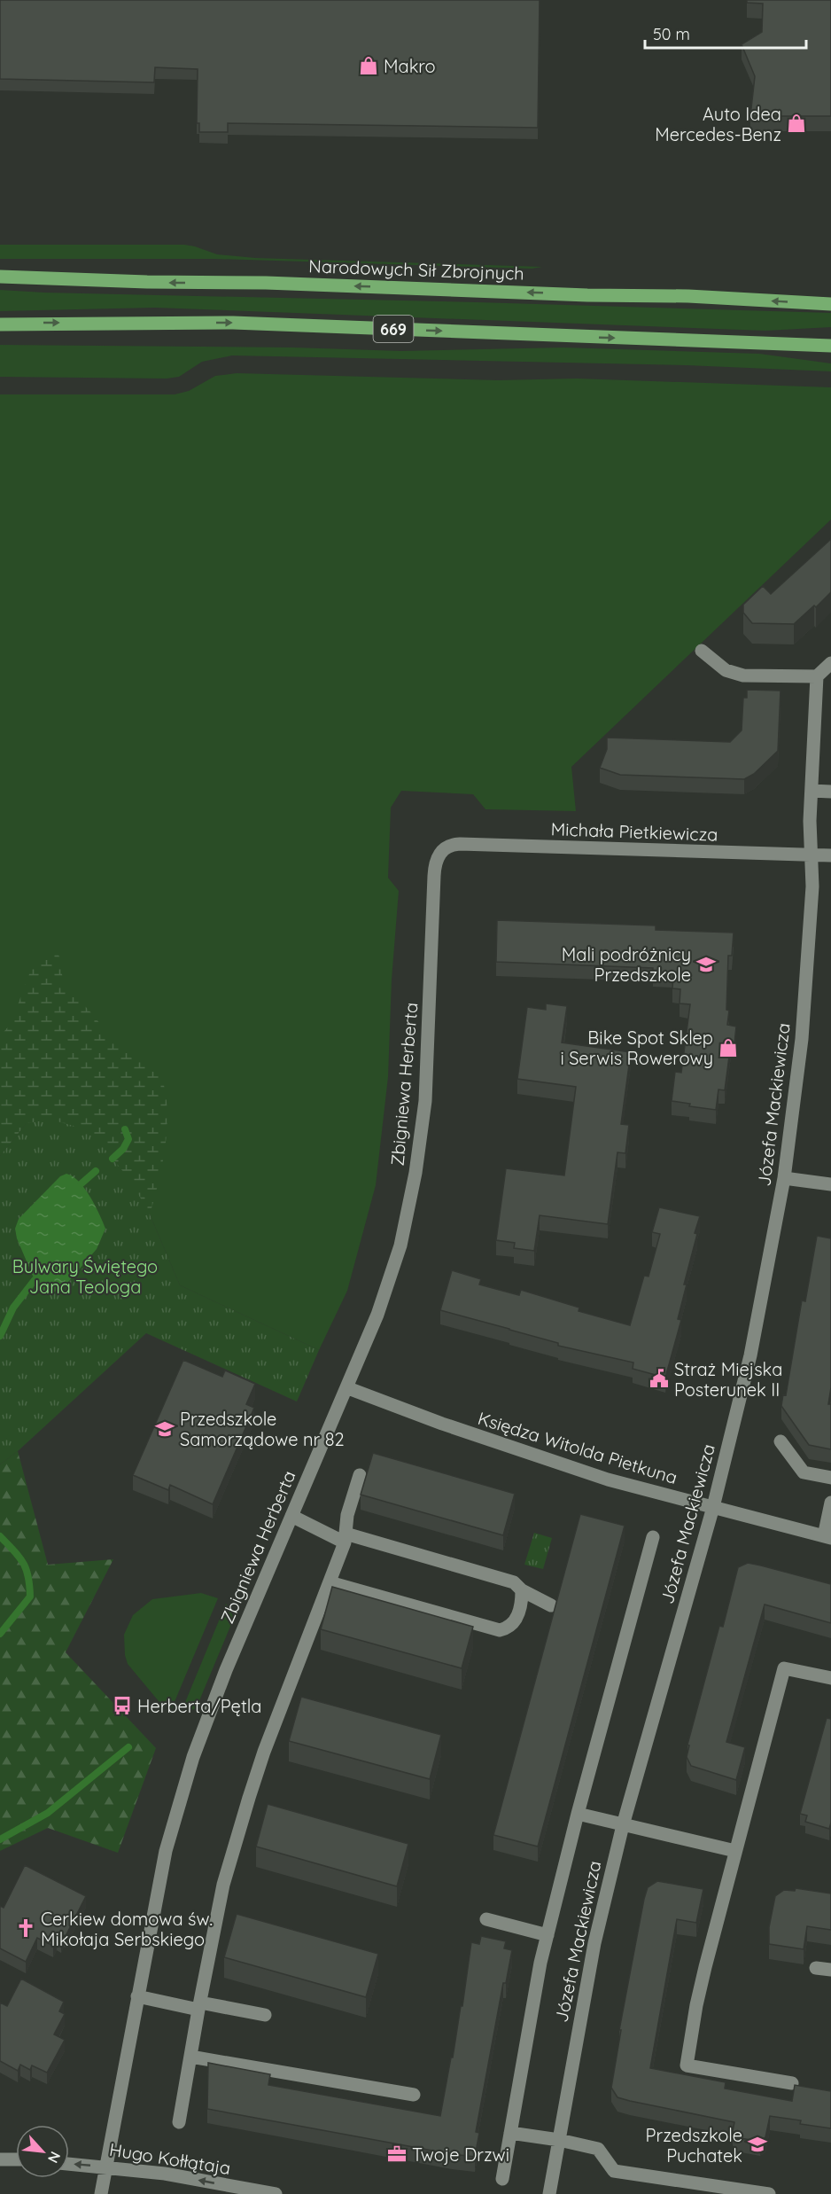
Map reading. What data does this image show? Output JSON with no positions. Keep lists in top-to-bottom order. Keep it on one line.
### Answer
{"streets":{"main road":["Narodowych Sił Zbrojnych","669"],"street":["Michała Pietkiewicza","Zbigniewa Herberta","Józefa Mackiewicza","Księdza Witolda Pietkuna","Hugo Kołłątaja"]},"crossings":[["Michała Pietkiewicza","Zbigniewa Herberta"],["Michała Pietkiewicza","Józefa Mackiewicza"],["Zbigniewa Herberta","Księdza Witolda Pietkuna"],["Zbigniewa Herberta","Hugo Kołłątaja"],["Józefa Mackiewicza","Księdza Witolda Pietkuna"]],"one_way":["Hugo Kołłątaja"],"parks":["Bulwary Świętego Jana Teologa"],"places":{"shop":["Makro","Auto Idea Mercedes-Benz","Bike Spot Sklep i Serwis Rowerowy"],"school or university":["Mali podróżnicy Przedszkole","Przedszkole Samorządowe nr 82","Przedszkole Puchatek"],"public building":["Straż Miejska Posterunek II"],"bus stop":["Herberta/Pętla"],"church":["Cerkiew domowa św. Mikołaja Serbskiego"],"office":["Twoje Drzwi"]},"scale_bar":"50 m","north":"bottom right"}
